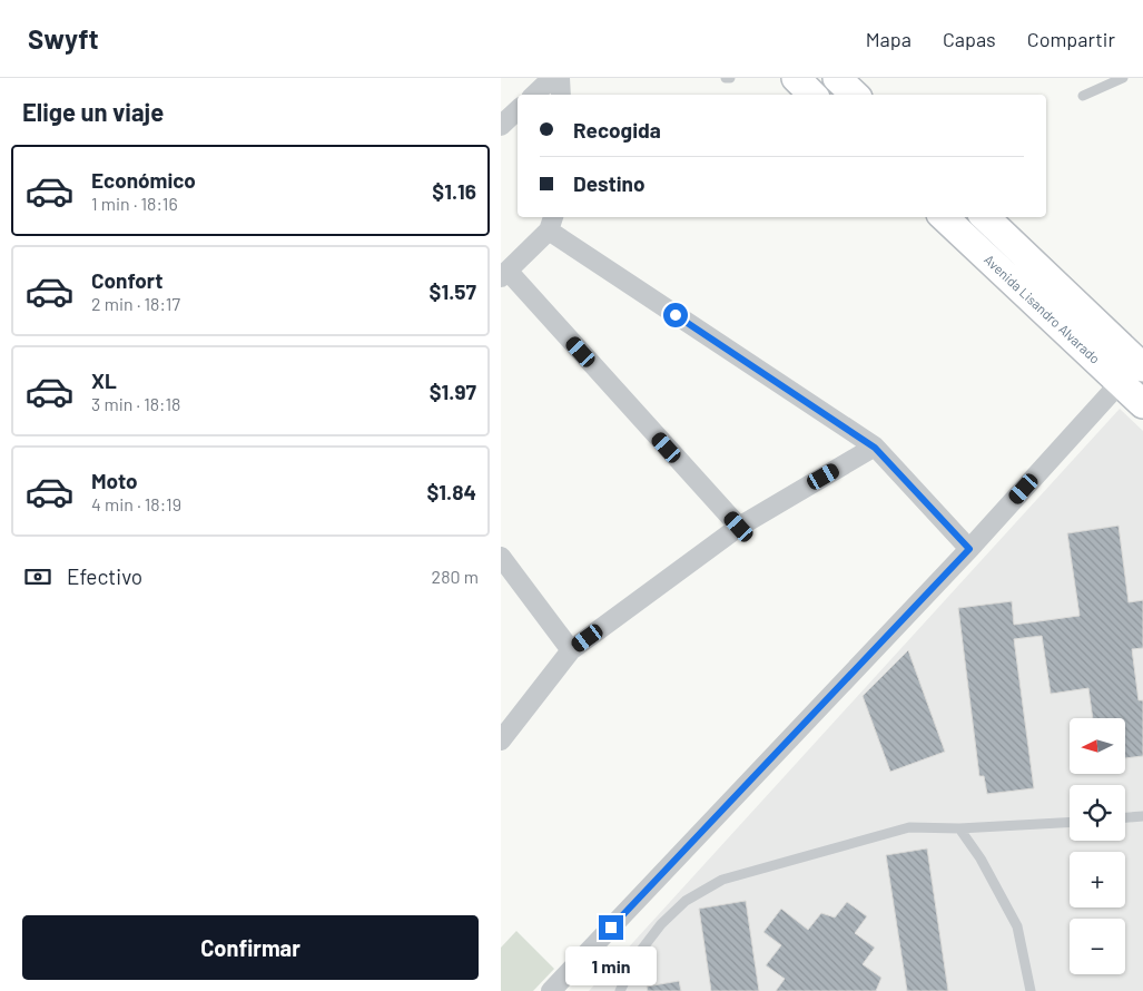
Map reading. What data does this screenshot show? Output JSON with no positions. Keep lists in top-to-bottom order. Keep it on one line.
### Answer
{"streets":{"street":["Avenida Lisandro Alvarado"]},"north":"left","page":{"header":"Swyft","nav":["Mapa","Capas","Compartir"],"heading":"Elige un viaje","banner":["Recogida","Destino"],"list":[{"name":"Económico","note":"1 min · 18:16","value":"$1.16"},{"name":"Confort","note":"2 min · 18:17","value":"$1.57"},{"name":"XL","note":"3 min · 18:18","value":"$1.97"},{"name":"Moto","note":"4 min · 18:19","value":"$1.84"}],"pay":["Efectivo","280 m"],"map_buttons":["+","−"],"buttons":"Confirmar","bubble":"1 min"}}
